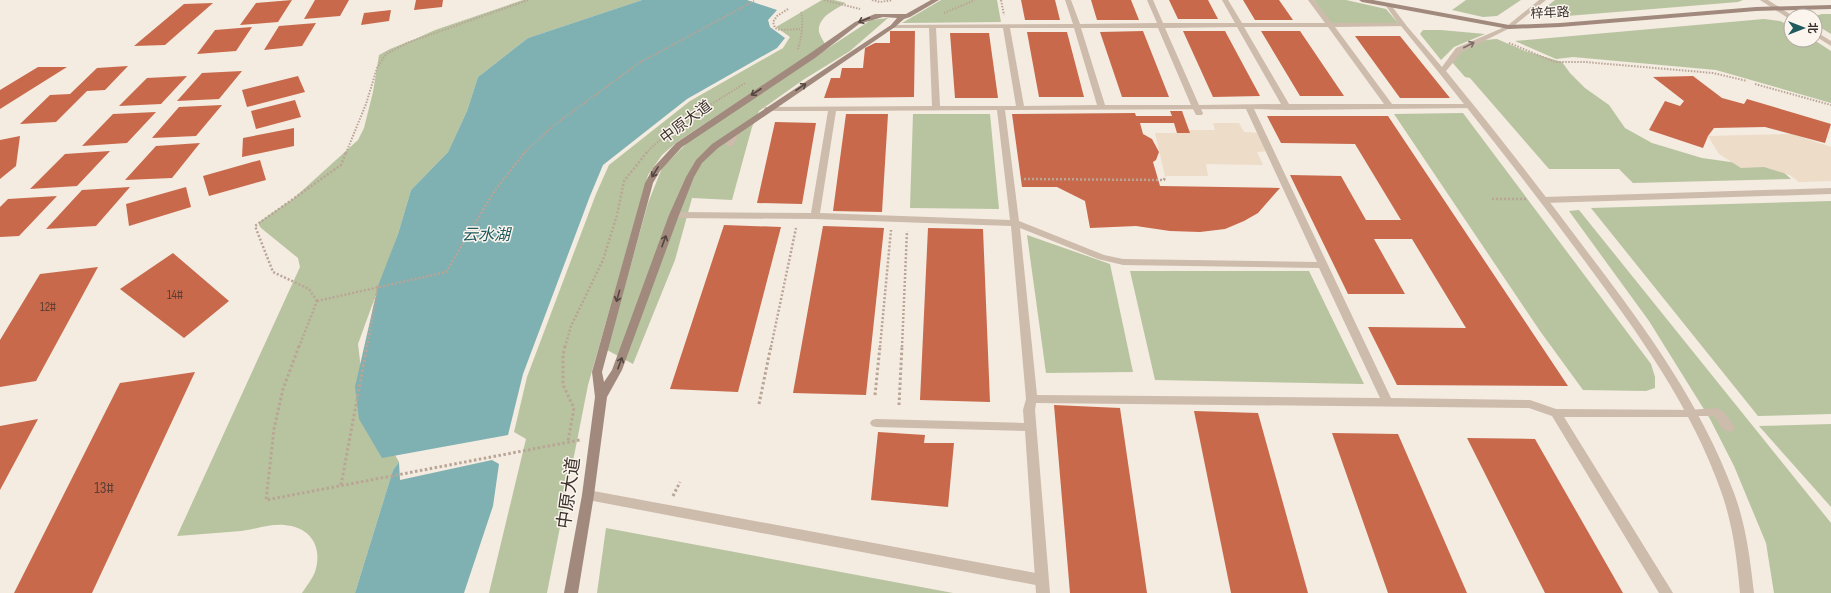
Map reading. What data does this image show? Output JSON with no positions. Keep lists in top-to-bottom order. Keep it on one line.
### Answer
{"streets":{"main road":["梓年路","中原大道"]},"water":["云水湖"],"house_numbers":["14#","12#","13#"],"north":"right"}
